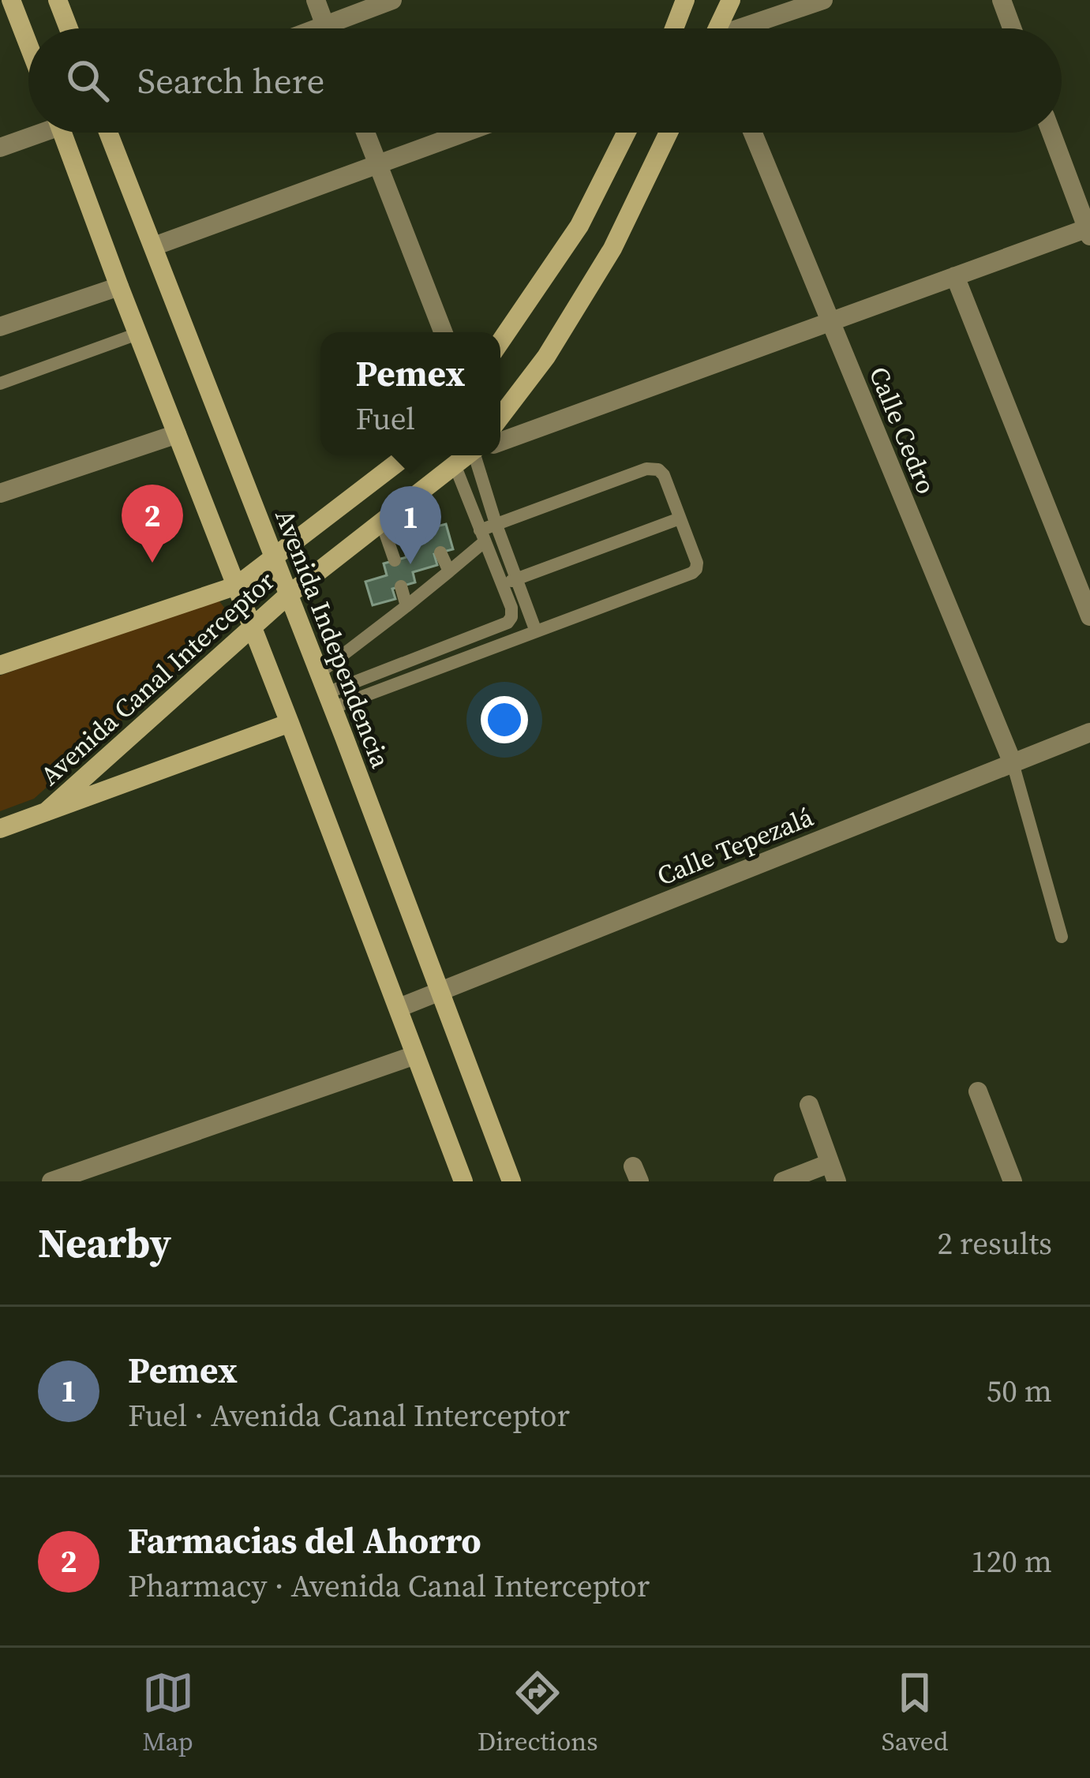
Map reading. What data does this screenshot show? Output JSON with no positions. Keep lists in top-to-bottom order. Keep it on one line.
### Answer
{"streets":{"main road":["Avenida Independencia","Avenida Canal Interceptor"],"street":["Calle Cedro","Calle Tepezalá"]},"crossings":[["Calle Cedro","Calle Tepezalá"],["Avenida Independencia","Avenida Canal Interceptor"],["Avenida Independencia","Calle Tepezalá"]],"page":{"search":"Search here","popup":["Pemex","Fuel"],"pins":["2","1"],"heading":["Nearby","2 results"],"list":[{"mark":"1","name":"Pemex","note":"Fuel · Avenida Canal Interceptor","value":"50 m"},{"mark":"2","name":"Farmacias del Ahorro","note":"Pharmacy · Avenida Canal Interceptor","value":"120 m"}],"nav":["Map","Directions","Saved"]}}
